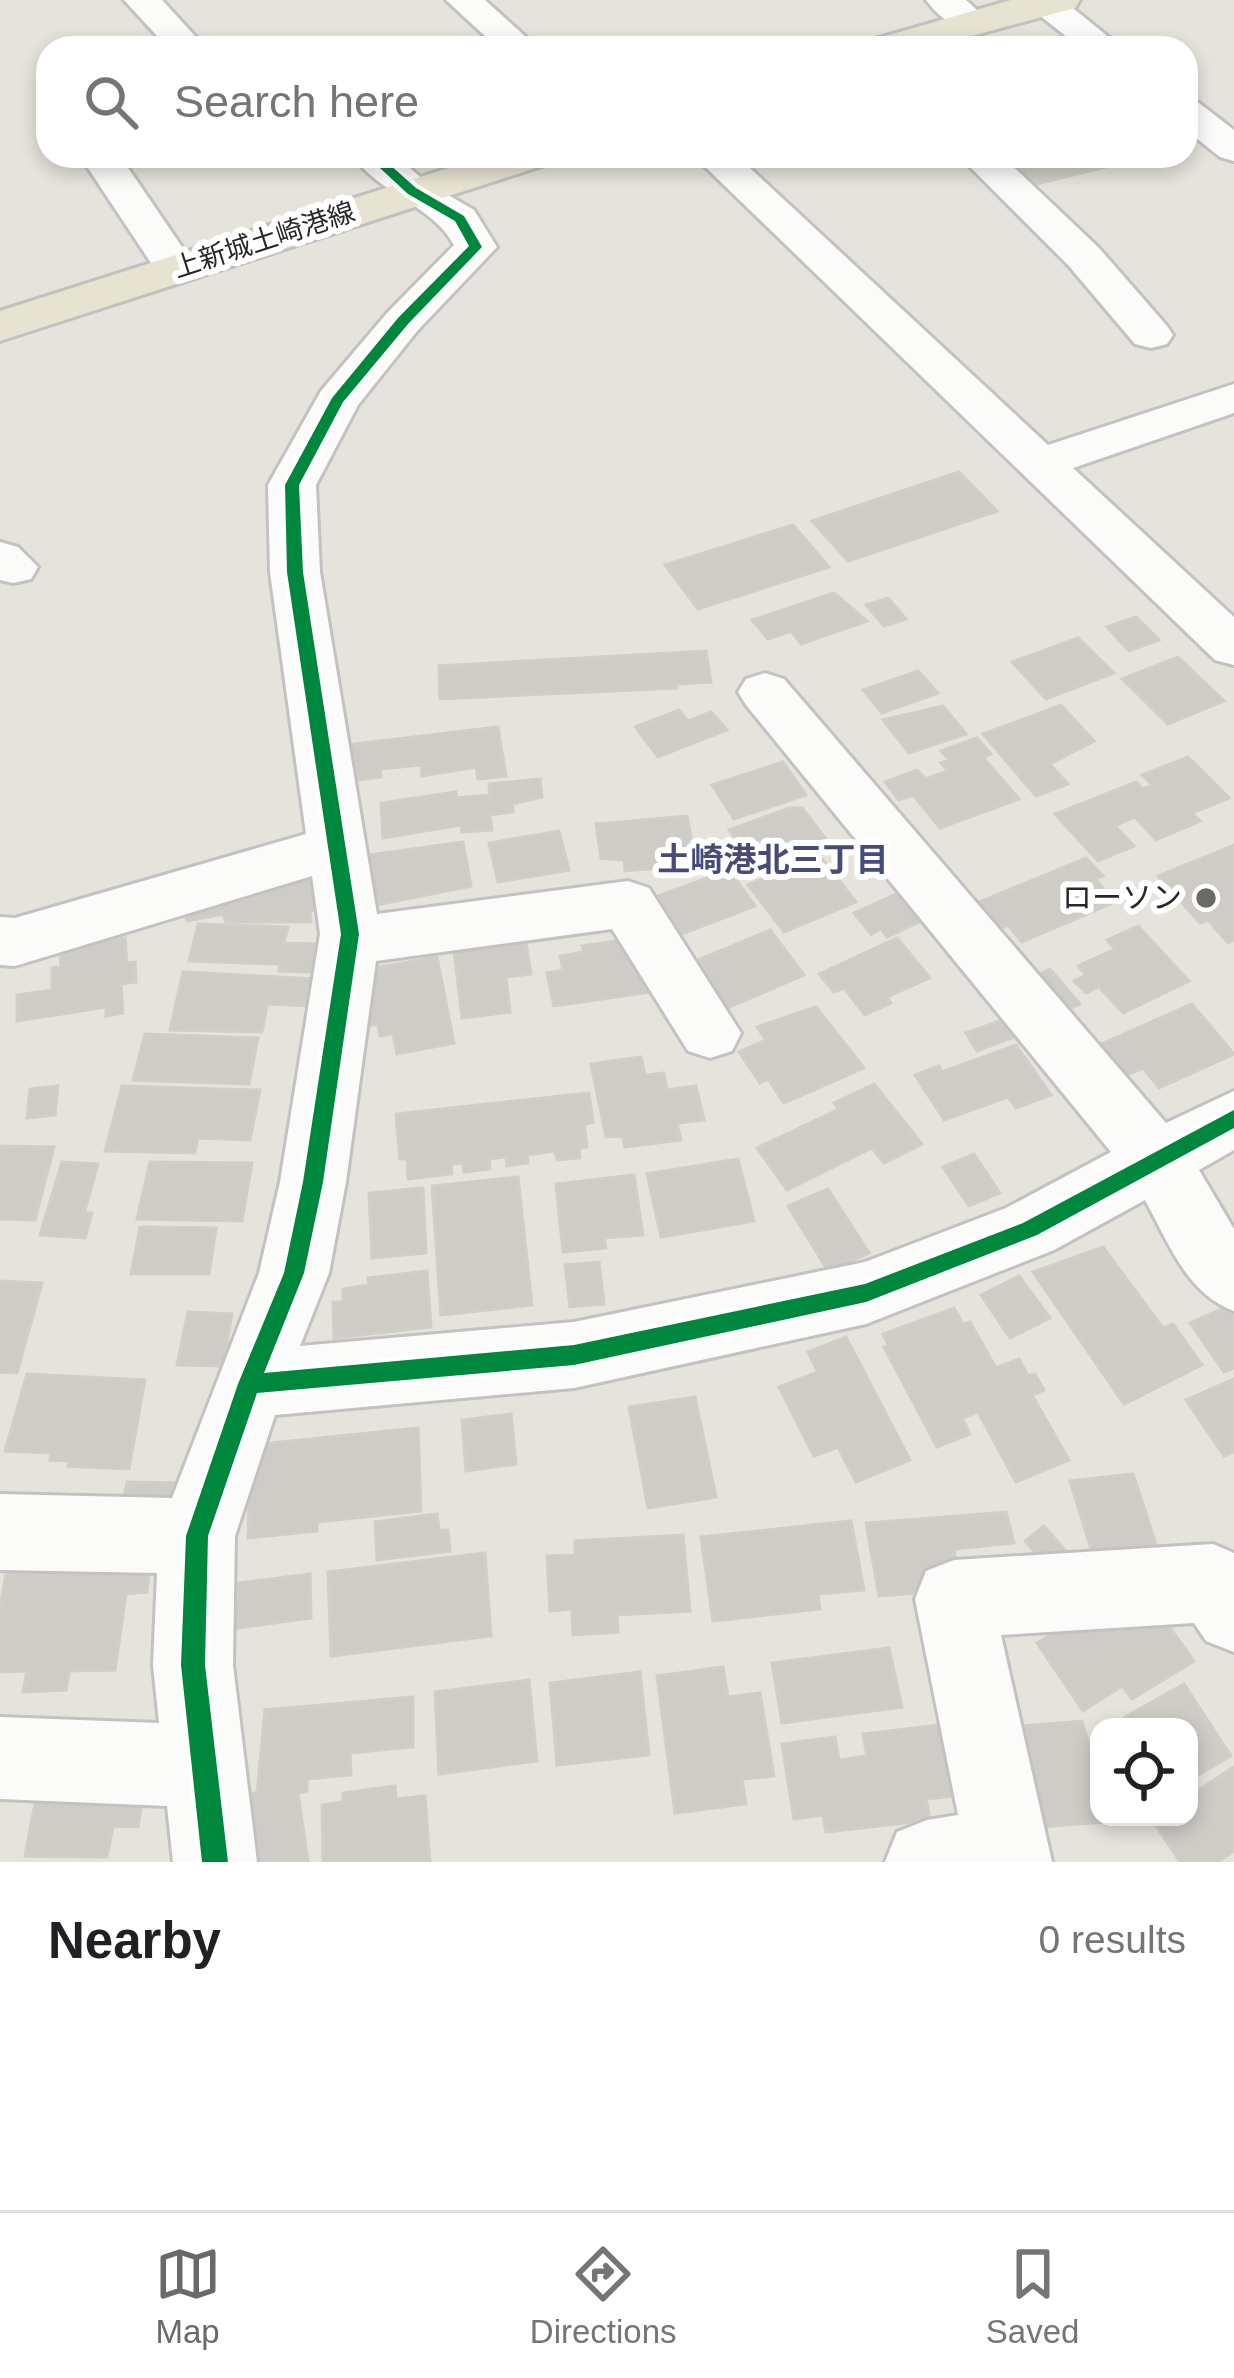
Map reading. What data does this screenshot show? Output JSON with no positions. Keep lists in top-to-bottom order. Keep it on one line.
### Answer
{"streets":{"main road":["上新城土崎港線"]},"districts":["土崎港北三丁目"],"places":["ローソン"],"page":{"search":"Search here","heading":["Nearby","0 results"],"nav":["Map","Directions","Saved"]}}
